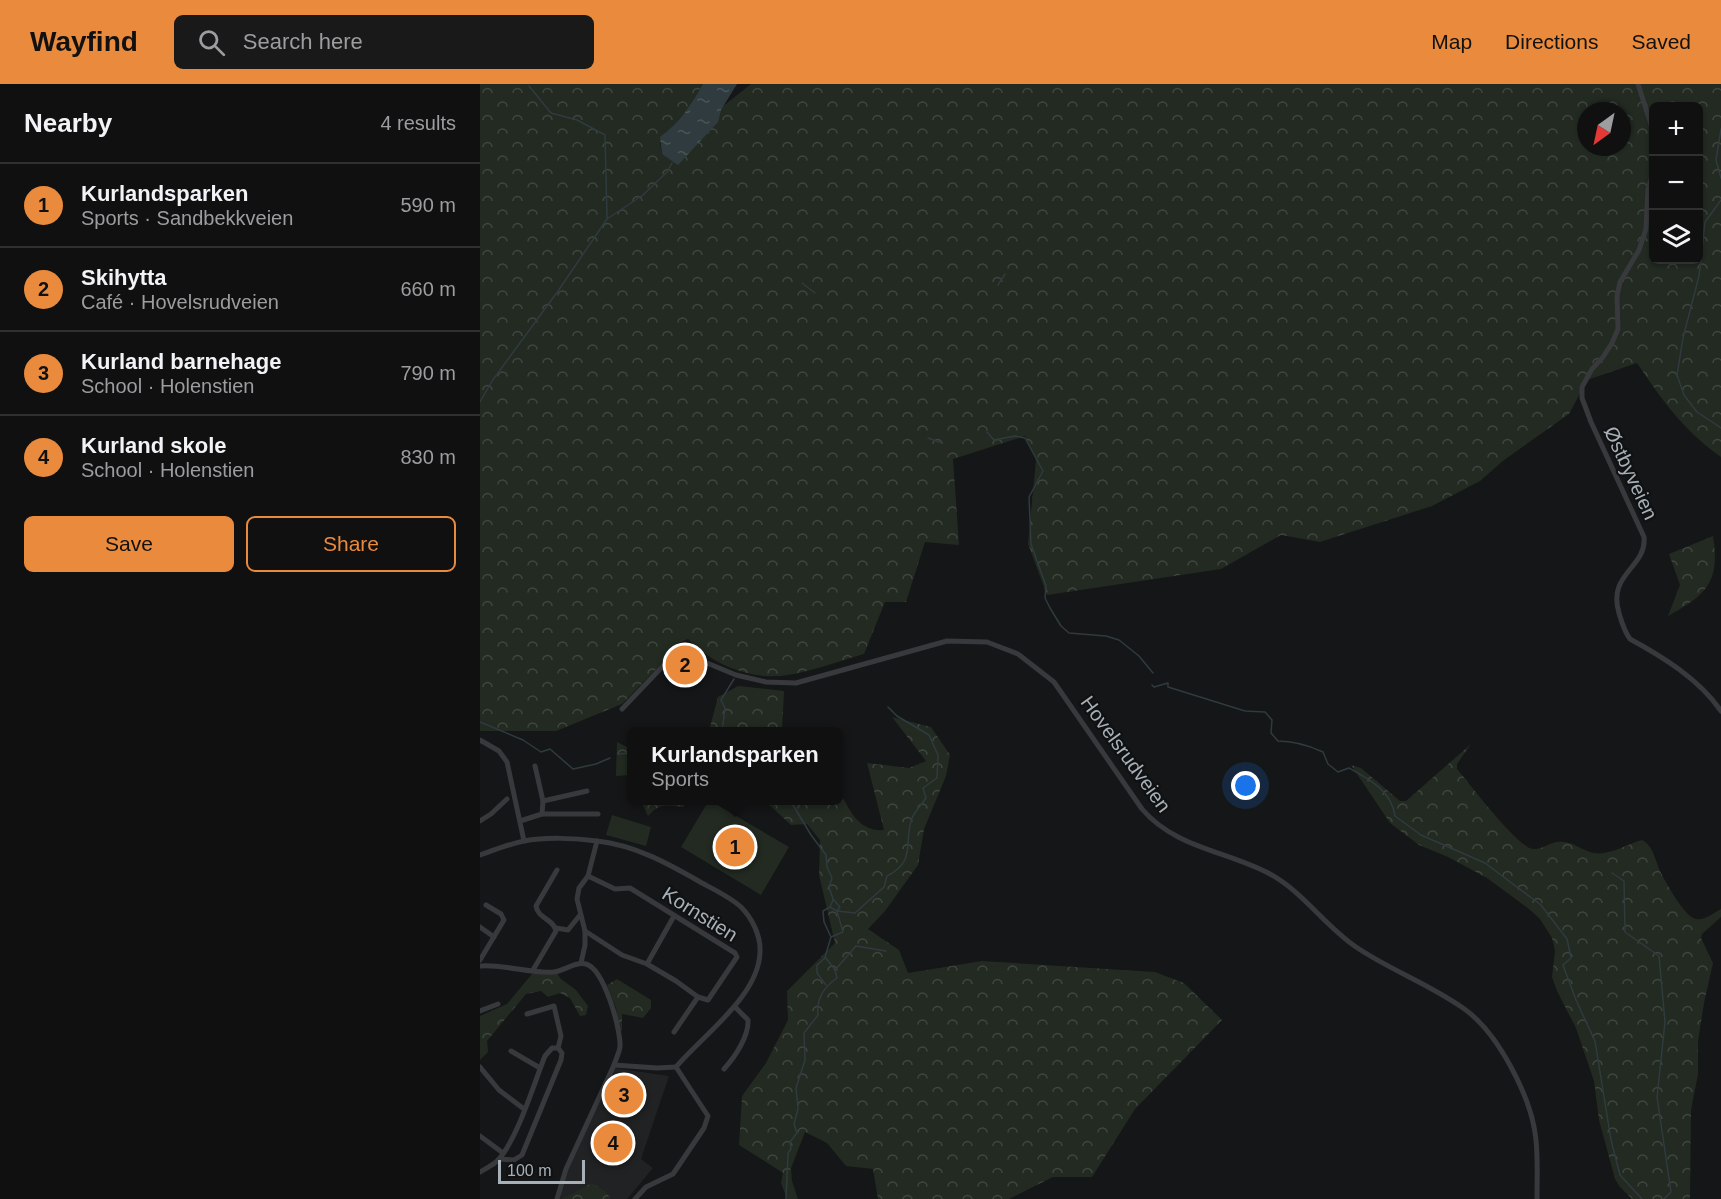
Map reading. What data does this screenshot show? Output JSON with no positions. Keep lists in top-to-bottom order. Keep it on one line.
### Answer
{"streets":{"street":["Østbyveien","Hovelsrudveien","Kornstien"]},"scale_bar":"100 m","north":"bottom left","page":{"header":"Wayfind","search":"Search here","nav":["Map","Directions","Saved"],"heading":["Nearby","4 results"],"map_buttons":["+","−"],"list":[{"mark":"1","name":"Kurlandsparken","note":"Sports · Sandbekkveien","value":"590 m"},{"mark":"2","name":"Skihytta","note":"Café · Hovelsrudveien","value":"660 m"},{"mark":"3","name":"Kurland barnehage","note":"School · Holenstien","value":"790 m"},{"mark":"4","name":"Kurland skole","note":"School · Holenstien","value":"830 m"}],"buttons":["Save","Share"],"pins":["2","1","3","4"],"popup":["Kurlandsparken","Sports"],"scale":"100 m"}}
